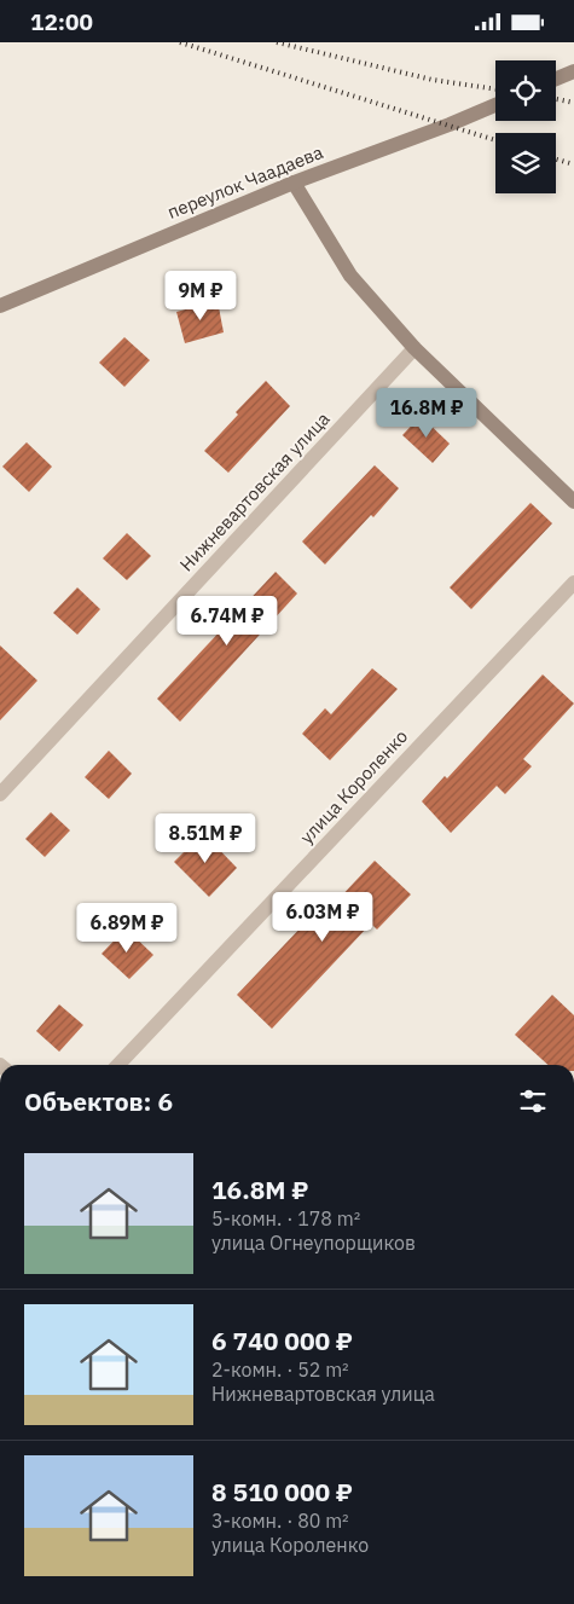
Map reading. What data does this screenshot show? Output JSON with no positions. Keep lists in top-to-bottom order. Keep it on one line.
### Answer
{"streets":{"street":["переулок Чаадаева","Нижневартовская улица","улица Короленко"]},"page":{"status":"12:00","price":["9M ₽","16.8M ₽","6.74M ₽","8.51M ₽","6.03M ₽","6.89M ₽"],"heading":"Объектов: 6","list":[{"name":"16.8M ₽","note":"5-комн. · 178 m² · улица Огнеупорщиков"},{"name":"6 740 000 ₽","note":"2-комн. · 52 m² · Нижневартовская улица"},{"name":"8 510 000 ₽","note":"3-комн. · 80 m² · улица Короленко"}]}}
